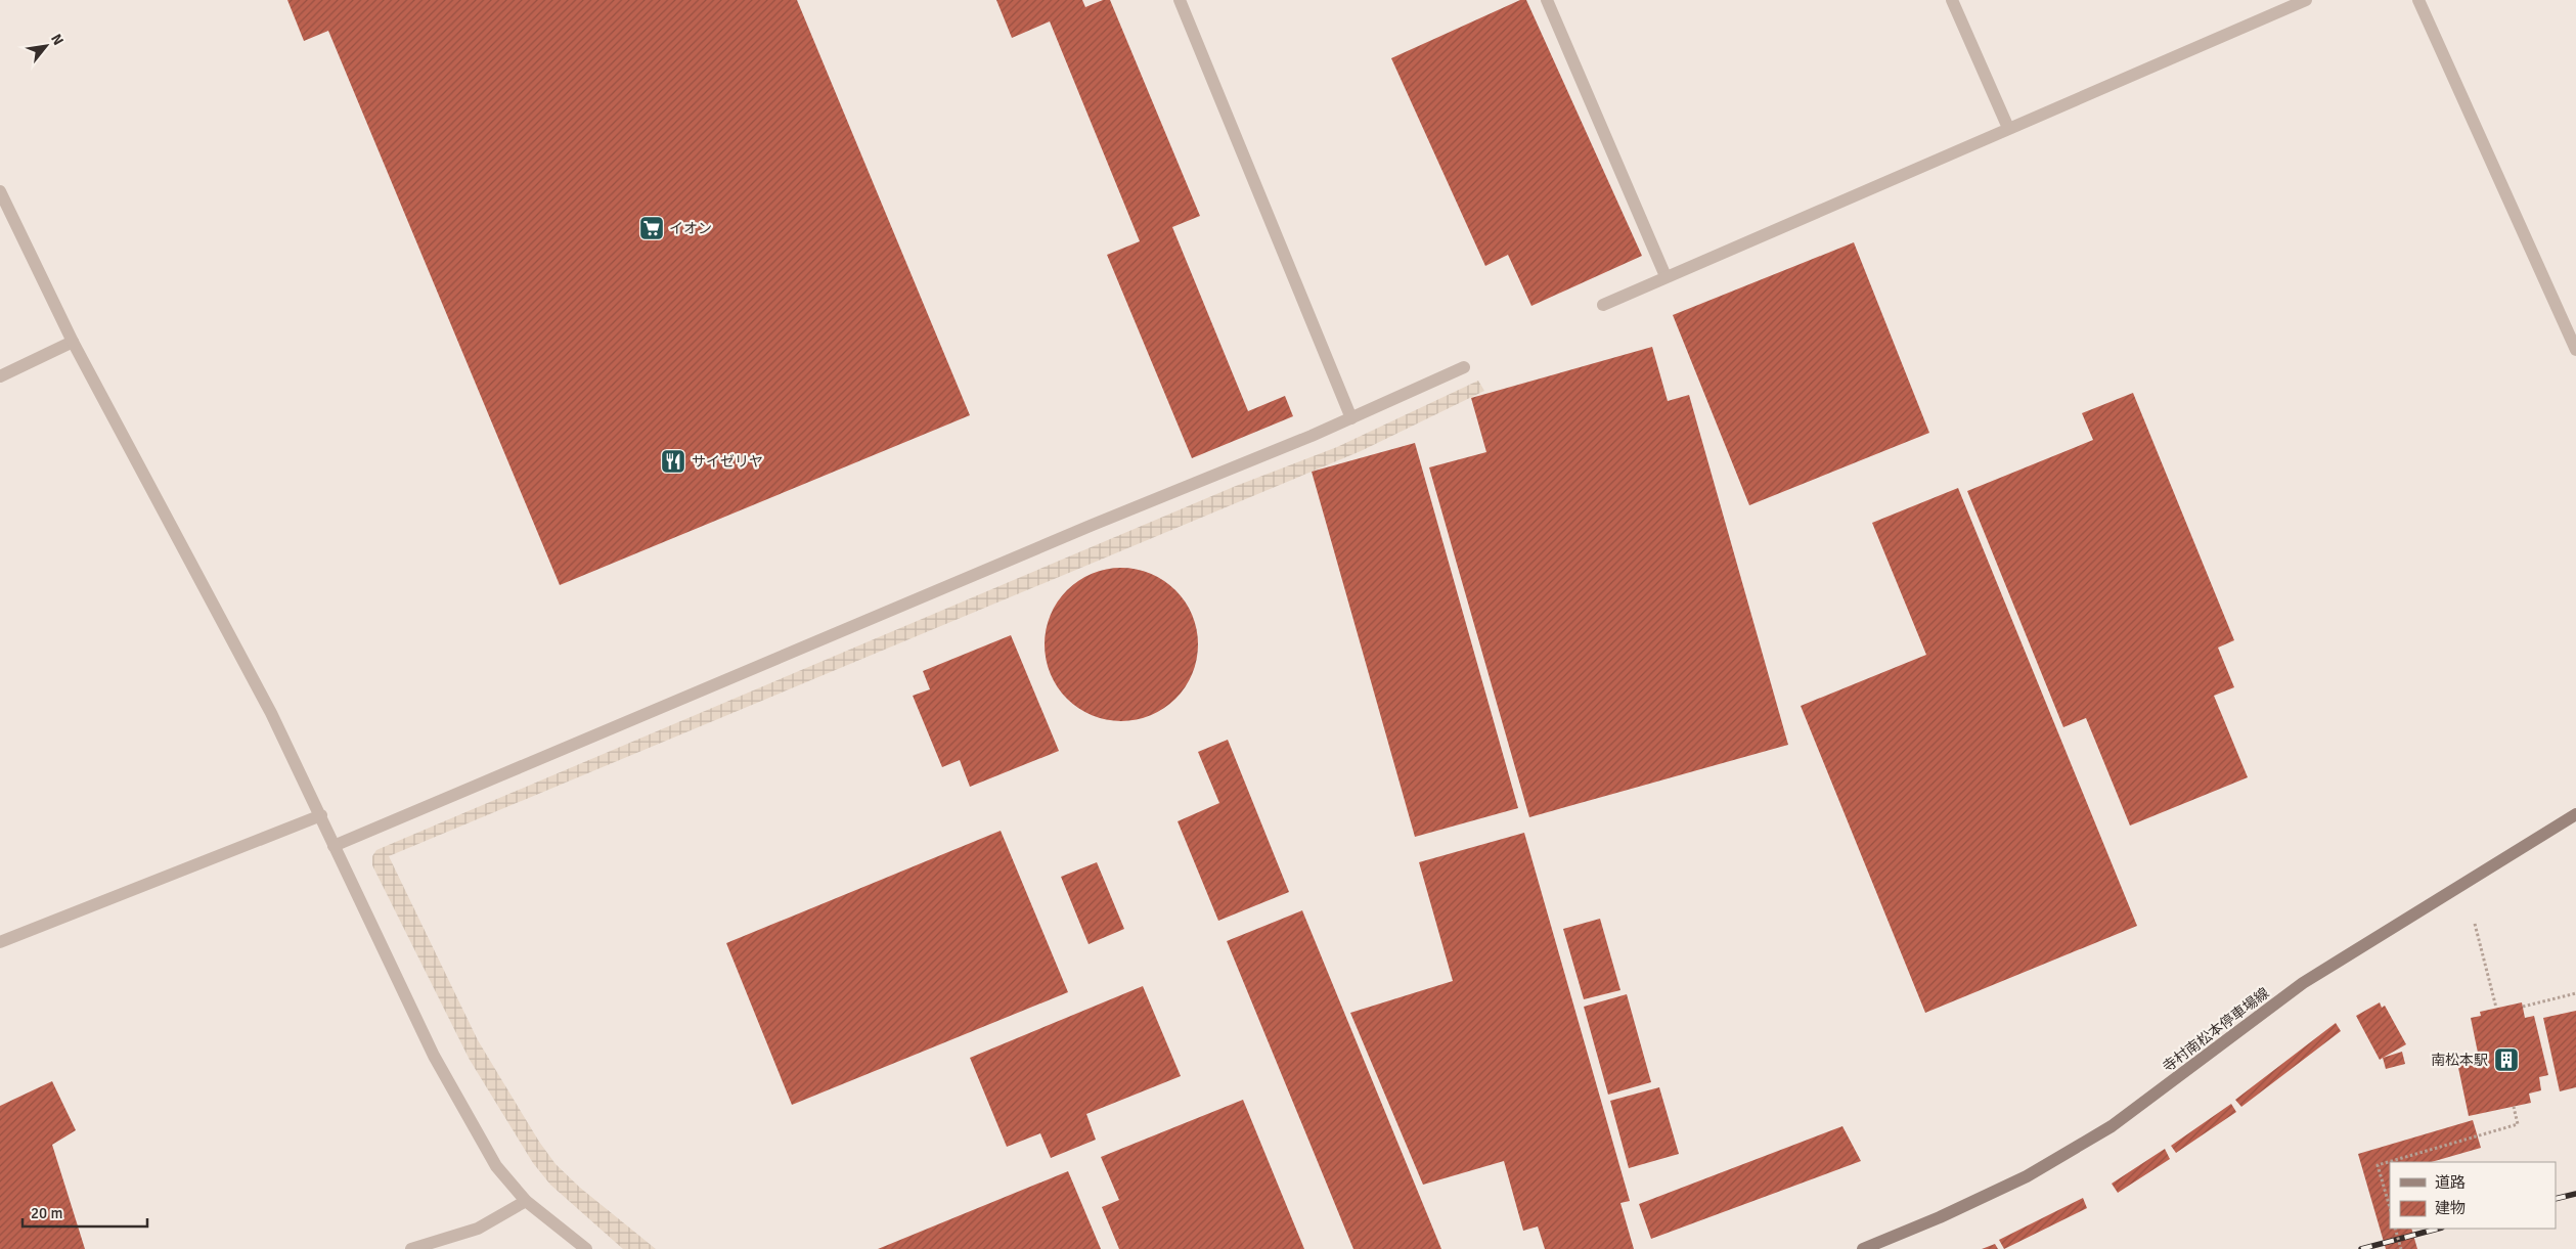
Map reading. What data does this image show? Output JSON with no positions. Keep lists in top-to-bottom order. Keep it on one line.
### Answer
{"streets":{"main road":["寺村南松本停車場線"]},"places":{"supermarket":["イオン"],"restaurant":["サイゼリヤ"],"building":["南松本駅"]},"legend":["道路","建物"],"scale_bar":"20 m","north":"top right"}
